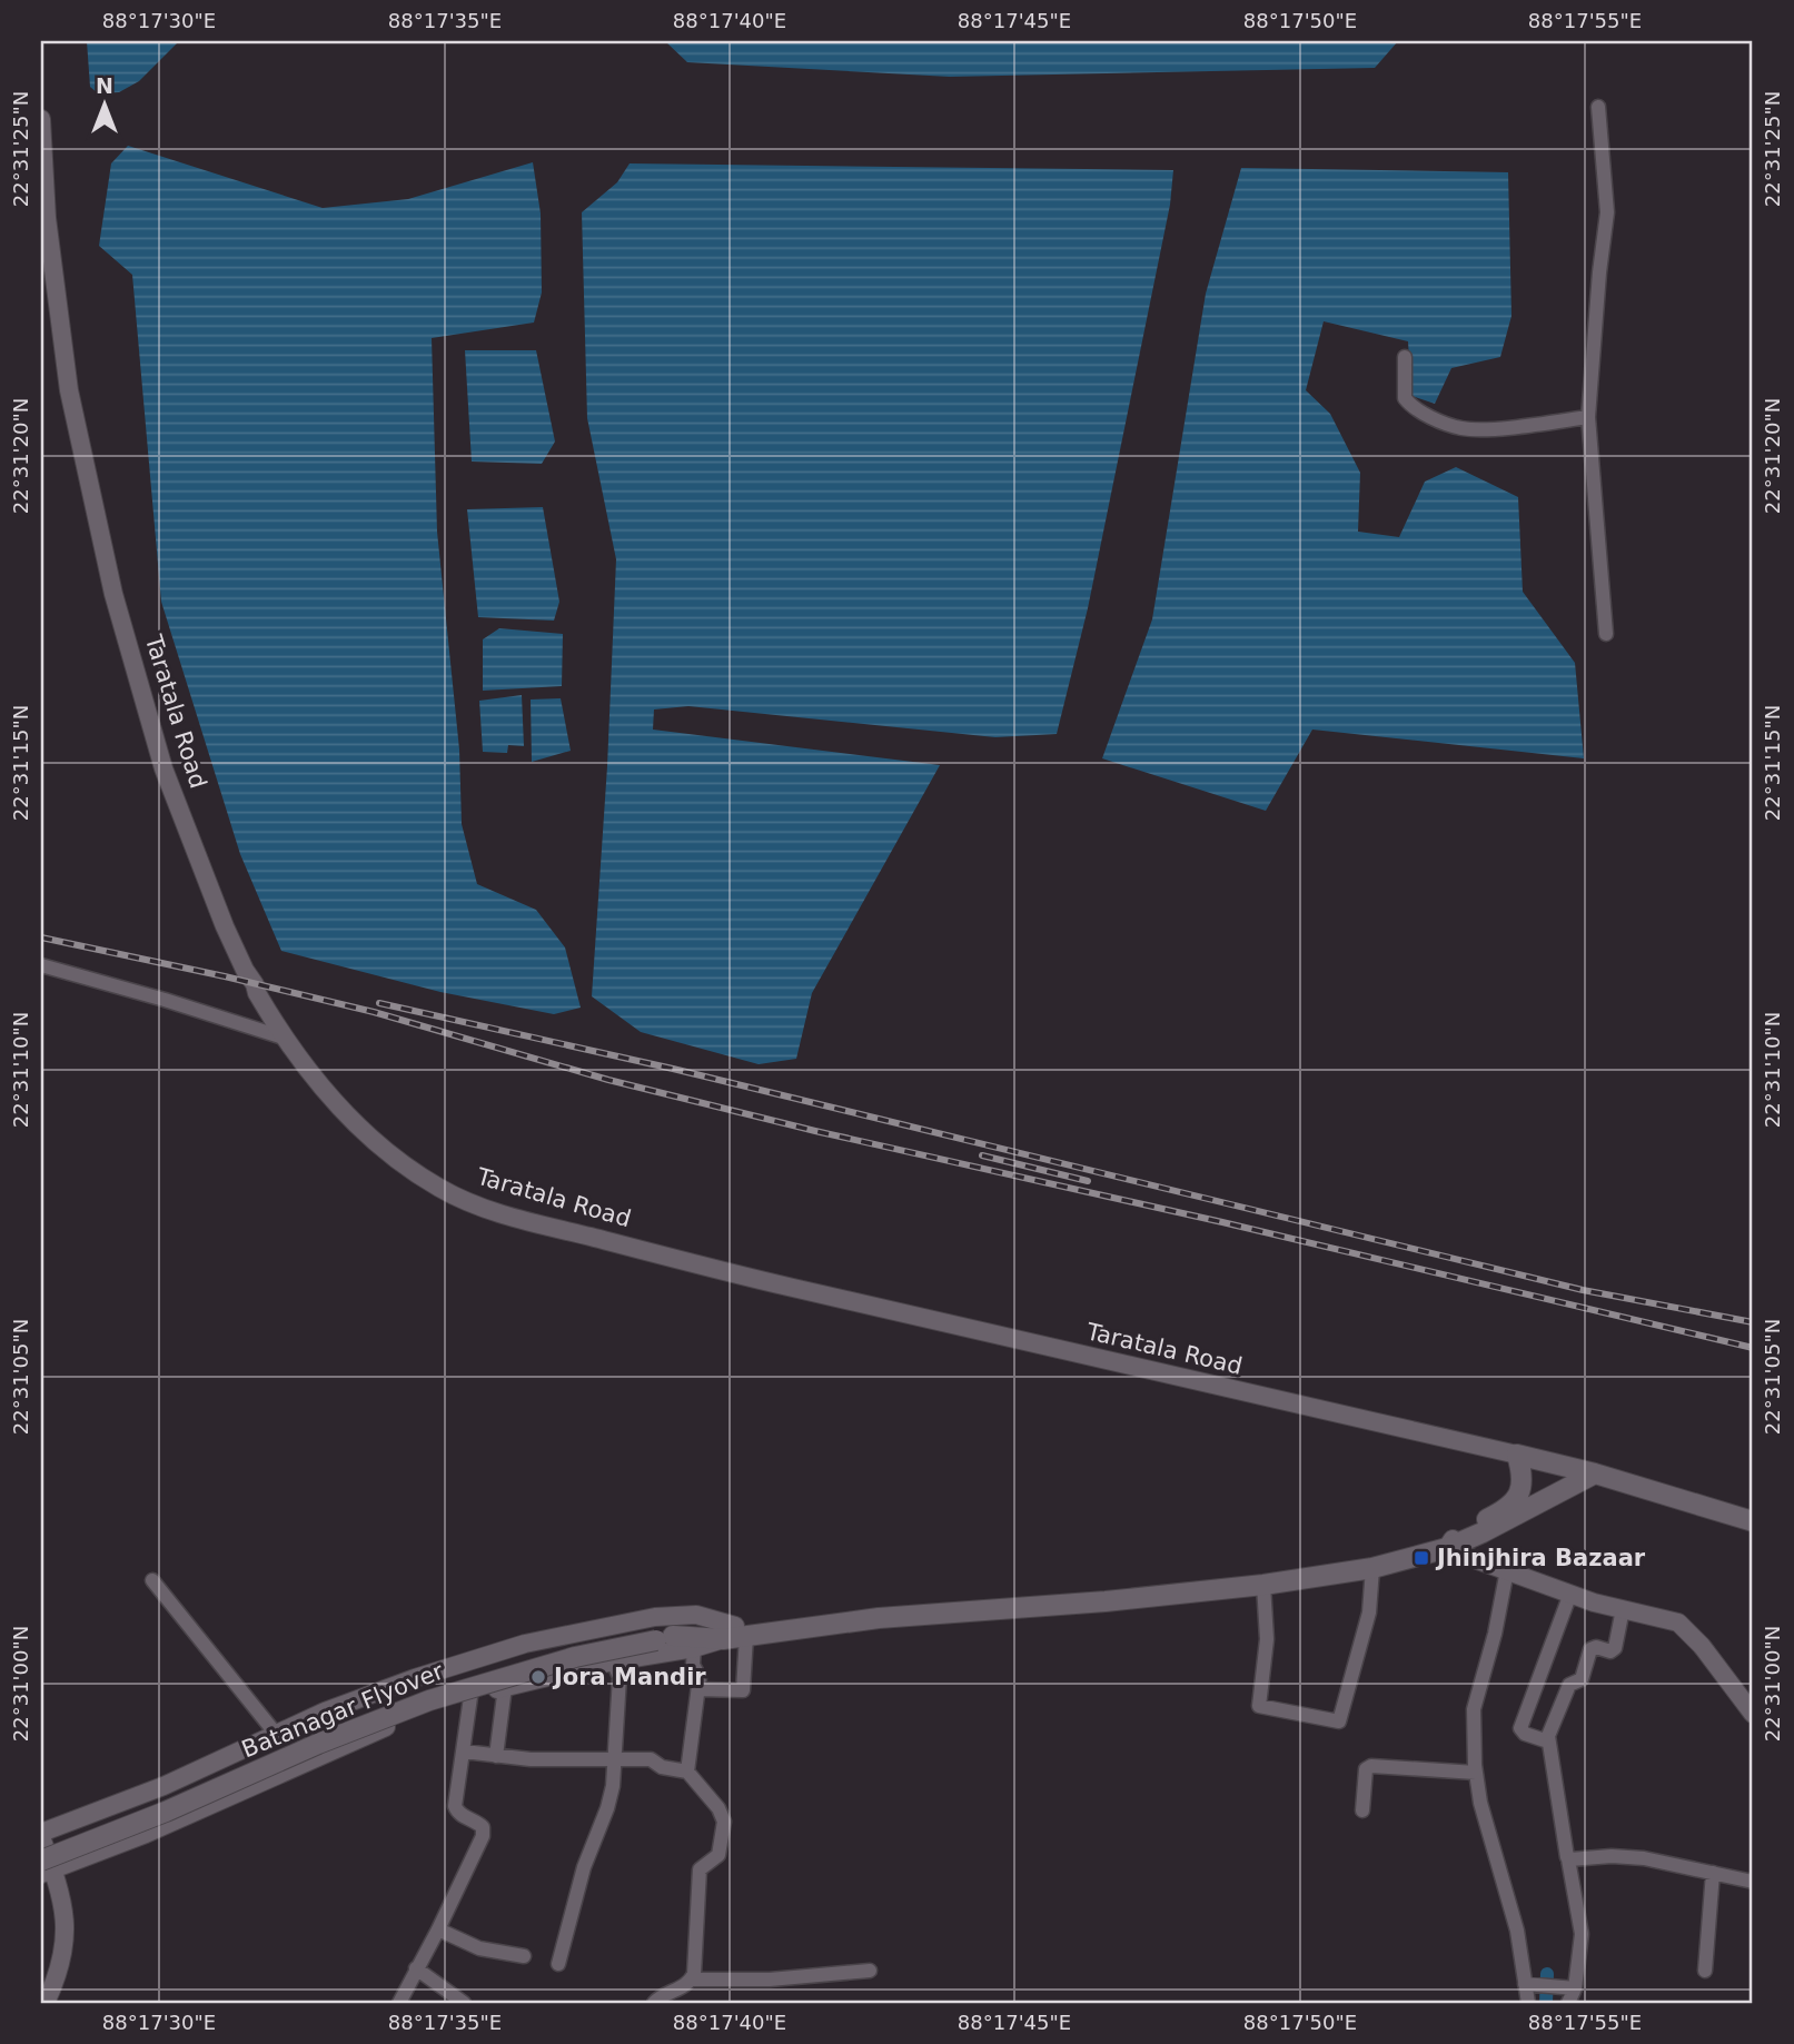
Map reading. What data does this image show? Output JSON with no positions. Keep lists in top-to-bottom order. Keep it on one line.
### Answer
{"streets":{"main road":["Taratala Road","Batanagar Flyover"]},"places":{"transit":["Jhinjhira Bazaar"],"other":["Jora Mandir"]},"north":"top","coordinates":["88°17'30\"E","88°17'35\"E","88°17'40\"E","88°17'45\"E","88°17'50\"E","88°17'55\"E","22°31'25\"N","22°31'20\"N","22°31'15\"N","22°31'10\"N","22°31'05\"N","22°31'00\"N"]}
